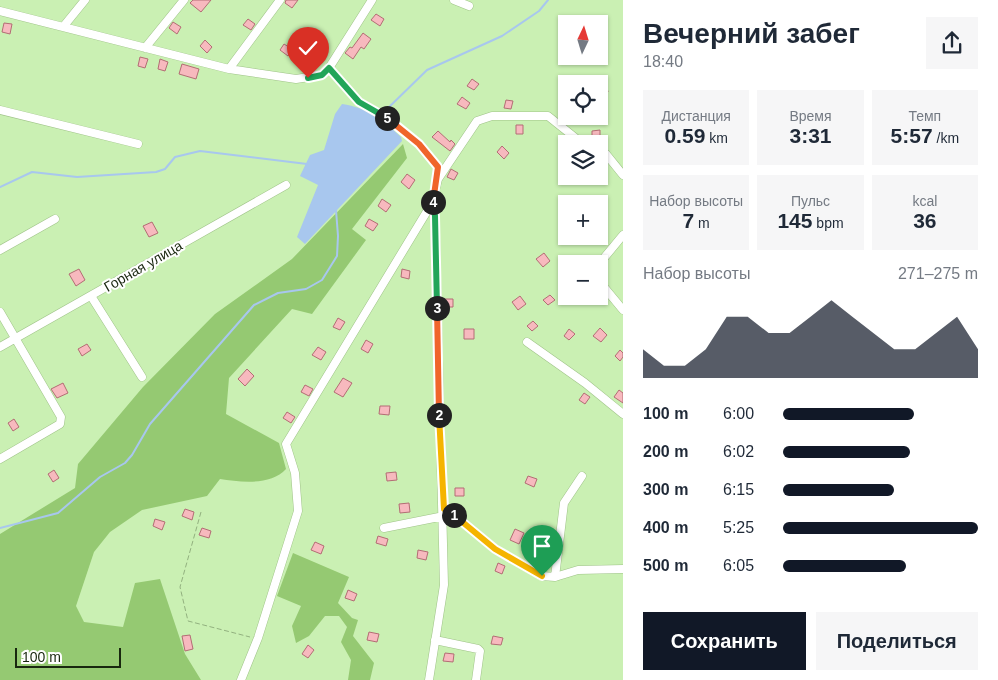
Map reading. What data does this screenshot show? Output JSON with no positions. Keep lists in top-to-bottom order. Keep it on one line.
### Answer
{"streets":{"street":["Горная улица"]},"scale_bar":"100 m","north":"top","page":{"heading":["Вечерний забег","18:40"],"map_buttons":["+","−"],"stats":[["Дистанция","0.59 km"],["Время","3:31"],["Темп","5:57 /km"],["Набор высоты","7 m"],["Пульс","145 bpm"],["kcal","36"]],"pins":["5","4","3","2","1"],"chart":["Набор высоты","271–275 m"],"list":[{"name":"100 m","note":"6:00"},{"name":"200 m","note":"6:02"},{"name":"300 m","note":"6:15"},{"name":"400 m","note":"5:25"},{"name":"500 m","note":"6:05"}],"buttons":["Сохранить","Поделиться"],"scale":"100 m"}}
